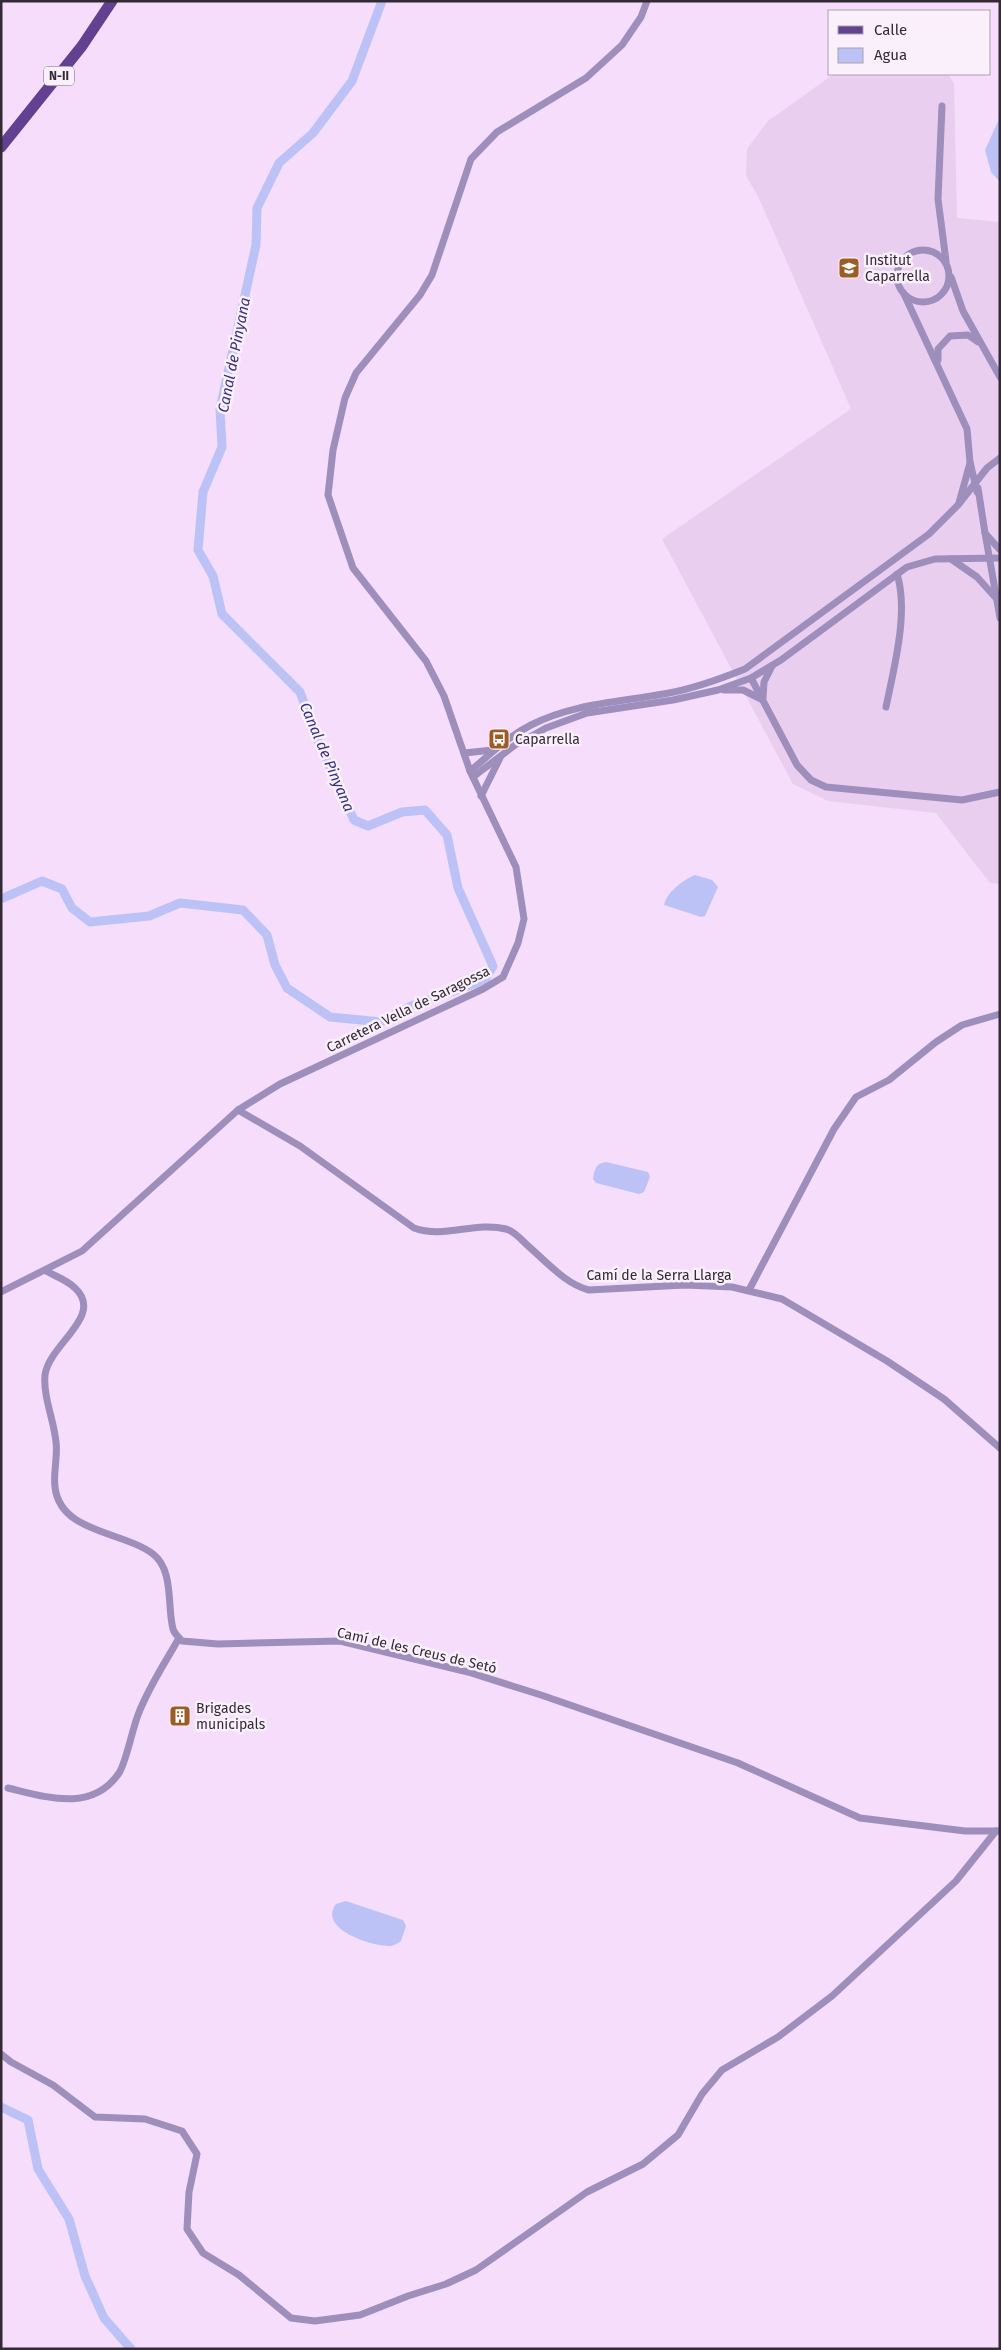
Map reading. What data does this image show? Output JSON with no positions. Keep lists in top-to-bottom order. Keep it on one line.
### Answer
{"streets":{"main road":["N-II"],"street":["Carretera Vella de Saragossa","Camí de la Serra Llarga","Camí de les Creus de Setó"]},"crossings":[["Carretera Vella de Saragossa","Camí de la Serra Llarga"]],"water":["Canal de Pinyana"],"places":{"school or university":["Institut Caparrella"],"bus stop":["Caparrella"],"building":["Brigades municipals"]},"legend":["Calle","Agua"]}
